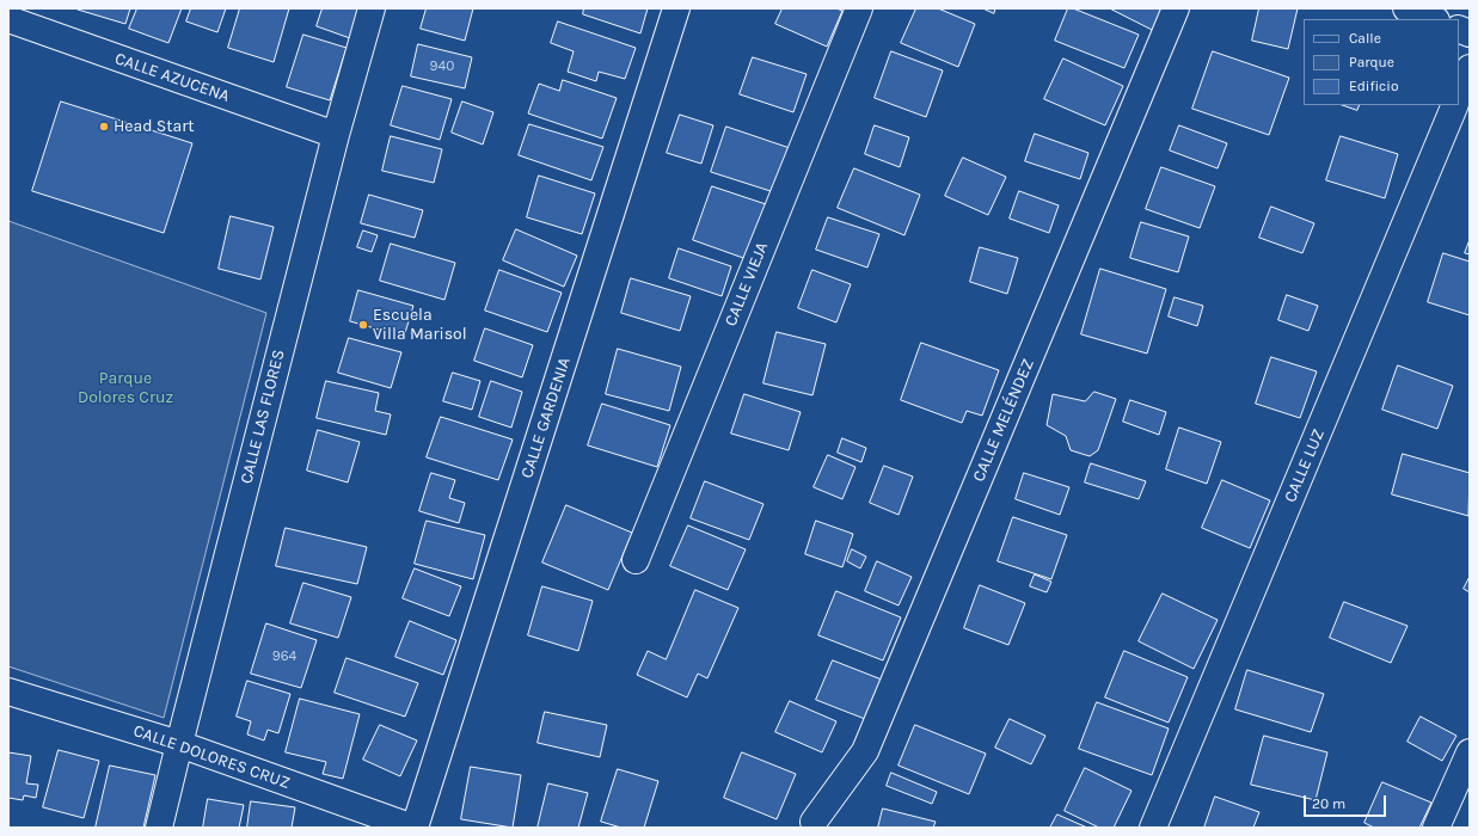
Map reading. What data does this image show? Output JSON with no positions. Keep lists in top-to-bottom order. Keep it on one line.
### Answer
{"streets":{"street":["CALLE AZUCENA","CALLE VIEJA","CALLE LAS FLORES","CALLE GARDENIA","CALLE MELÉNDEZ","CALLE LUZ","CALLE DOLORES CRUZ"]},"crossings":[["CALLE AZUCENA","CALLE LAS FLORES"],["CALLE LAS FLORES","CALLE DOLORES CRUZ"],["CALLE GARDENIA","CALLE DOLORES CRUZ"]],"parks":["Parque Dolores Cruz"],"places":["Head Start","Escuela Villa Marisol"],"house_numbers":["940","964"],"legend":["Calle","Parque","Edificio"],"scale_bar":"20 m"}
